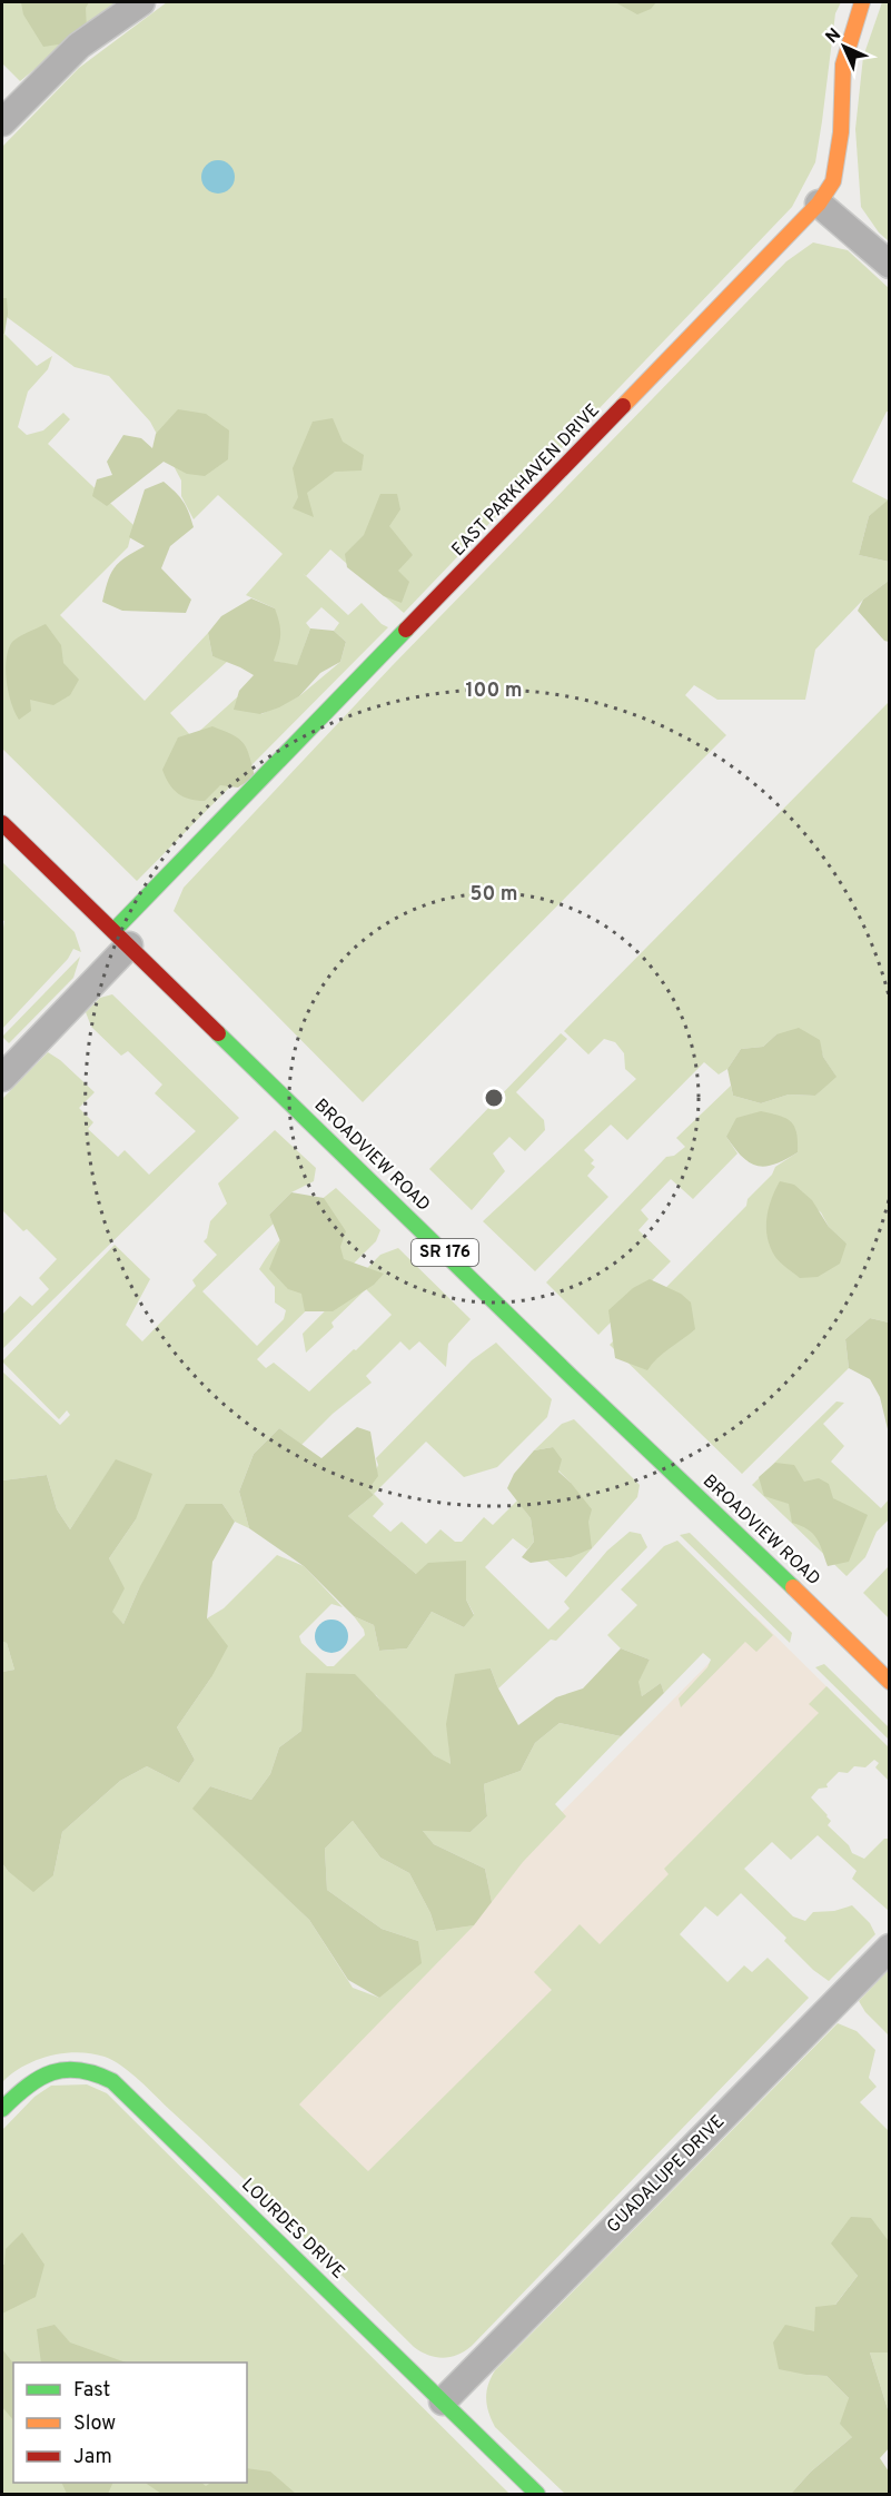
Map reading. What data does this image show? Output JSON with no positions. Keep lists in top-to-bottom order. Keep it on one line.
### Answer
{"streets":{"street":["EAST PARKHAVEN DRIVE","BROADVIEW ROAD","SR 176","GUADALUPE DRIVE","LOURDES DRIVE"]},"crossings":[["EAST PARKHAVEN DRIVE","BROADVIEW ROAD"],["GUADALUPE DRIVE","LOURDES DRIVE"]],"legend":["Fast","Slow","Jam"],"north":"top left","rings":["100 m","50 m"]}
